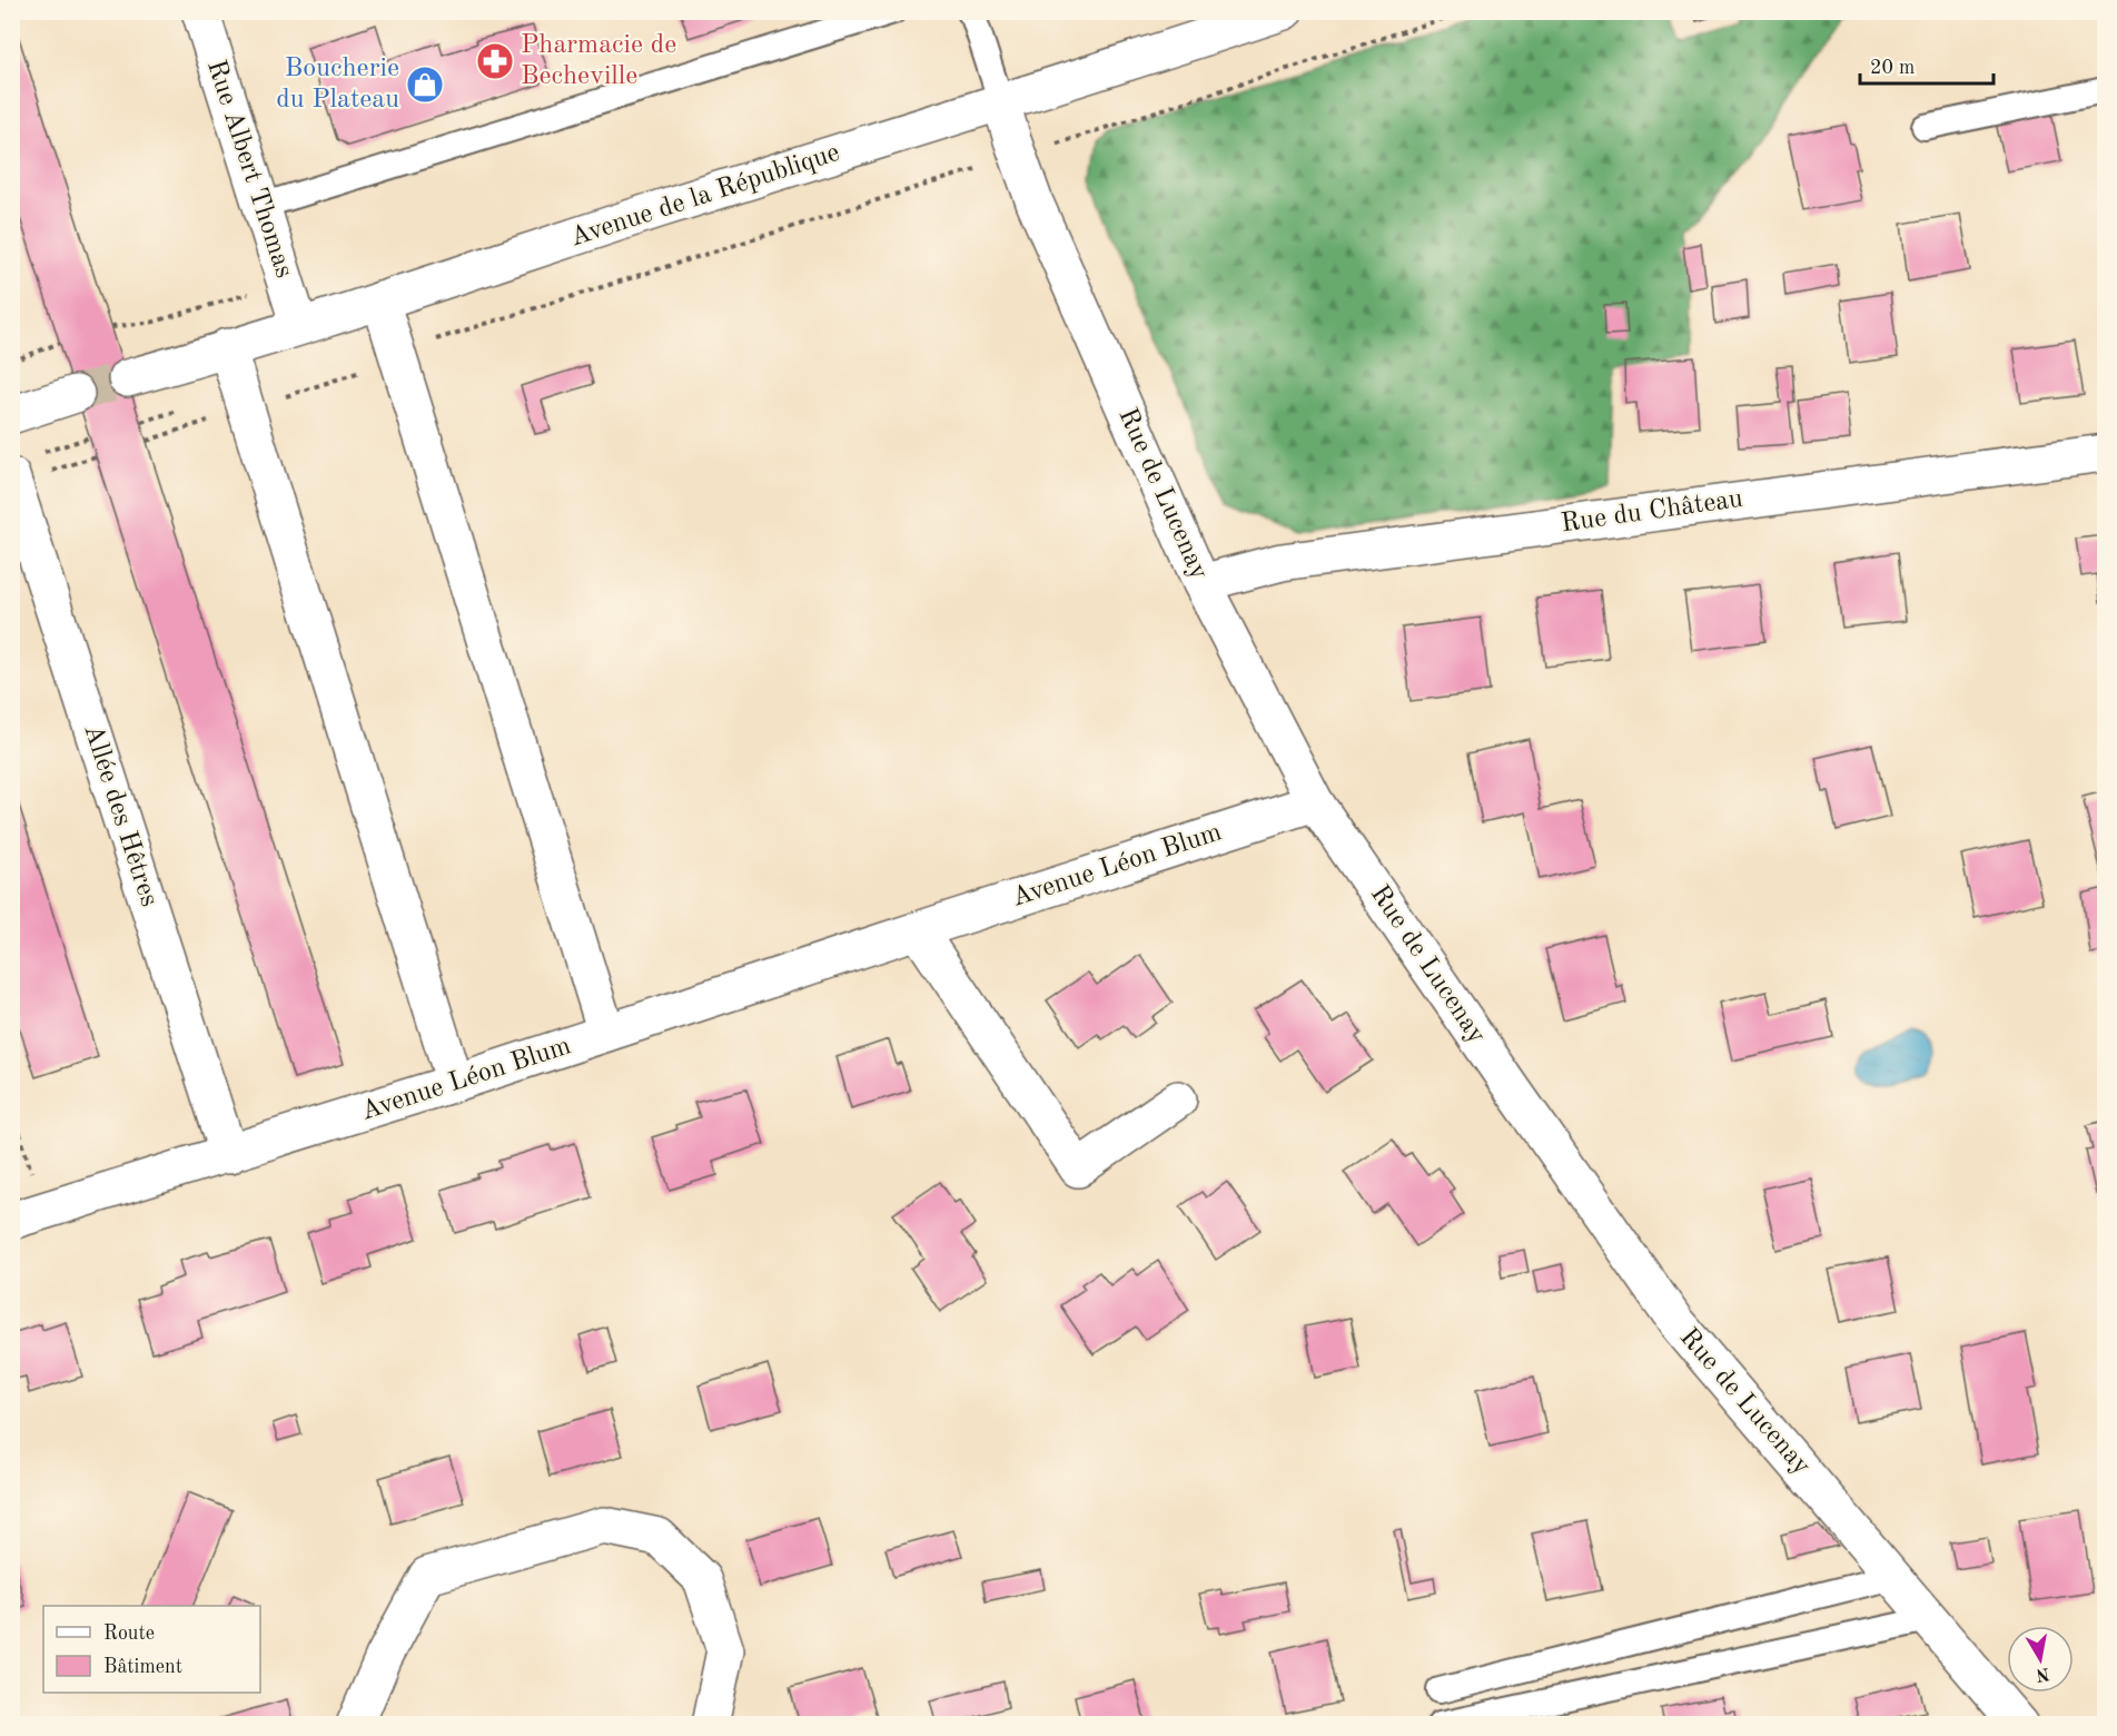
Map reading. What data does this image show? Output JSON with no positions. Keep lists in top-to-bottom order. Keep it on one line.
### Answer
{"streets":{"street":["Rue Albert Thomas","Avenue de la République","Rue de Lucenay","Rue du Château","Allée des Hêtres","Avenue Léon Blum"]},"crossings":[["Rue Albert Thomas","Avenue de la République"],["Avenue de la République","Rue de Lucenay"],["Rue de Lucenay","Rue du Château"],["Rue de Lucenay","Avenue Léon Blum"],["Allée des Hêtres","Avenue Léon Blum"]],"places":{"pharmacy":["Pharmacie de Becheville"],"shop":["Boucherie du Plateau"]},"legend":["Route","Bâtiment"],"scale_bar":"20 m","north":"bottom"}
